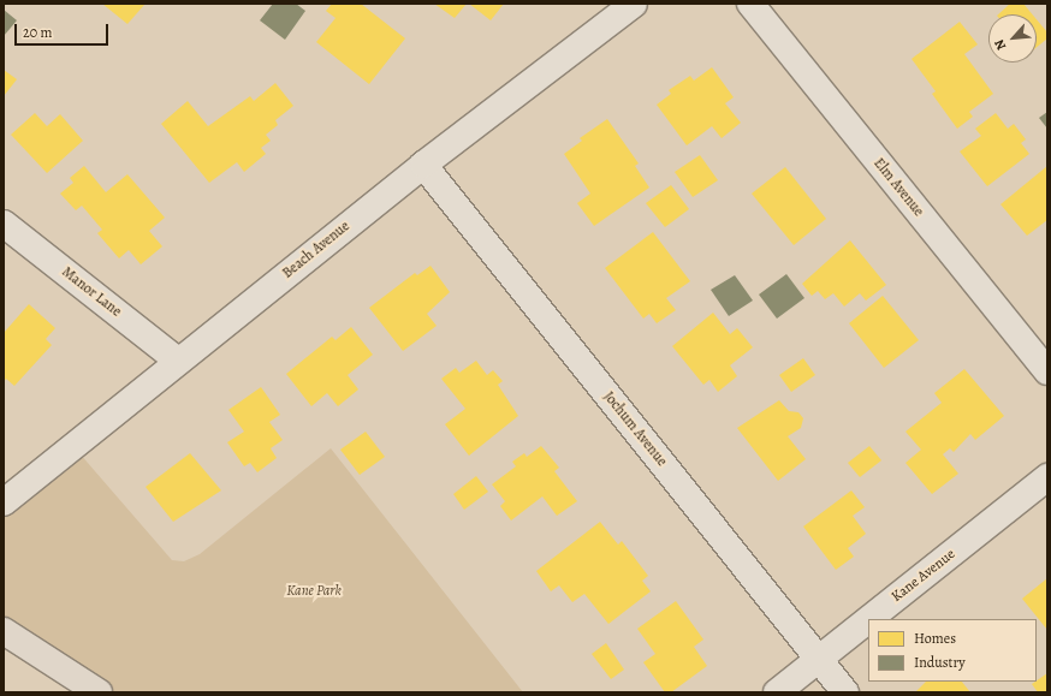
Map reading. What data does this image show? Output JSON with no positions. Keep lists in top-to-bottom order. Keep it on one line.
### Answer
{"streets":{"street":["Elm Avenue","Beach Avenue","Manor Lane","Jochum Avenue","Kane Avenue"]},"crossings":[["Beach Avenue","Manor Lane"],["Beach Avenue","Jochum Avenue"],["Jochum Avenue","Kane Avenue"]],"parks":["Kane Park"],"legend":["Homes","Industry"],"scale_bar":"20 m","north":"bottom left"}
